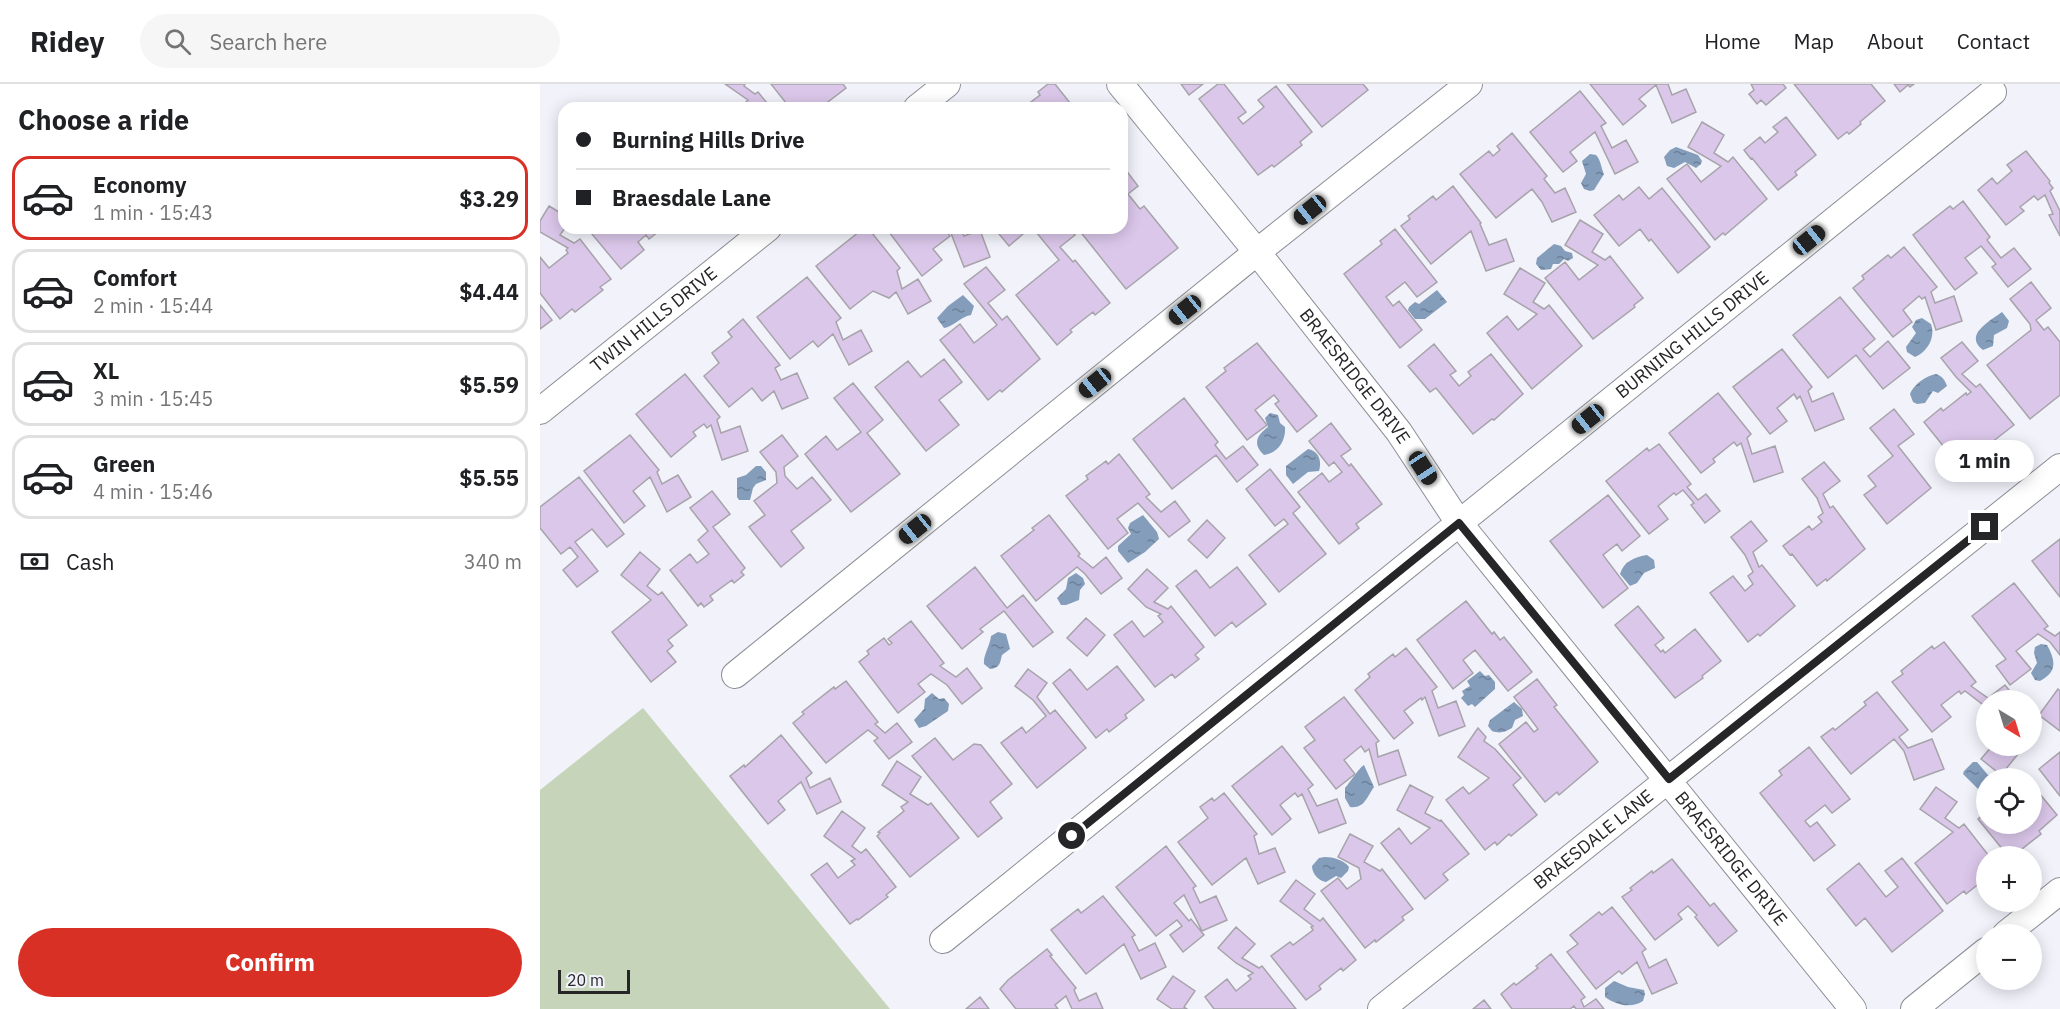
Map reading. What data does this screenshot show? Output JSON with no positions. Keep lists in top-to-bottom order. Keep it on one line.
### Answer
{"streets":{"street":["TWIN HILLS DRIVE","BURNING HILLS DRIVE","BRAESRIDGE DRIVE","BRAESDALE LANE"]},"crossings":[["BURNING HILLS DRIVE","BRAESRIDGE DRIVE"],["BRAESRIDGE DRIVE","BRAESDALE LANE"]],"scale_bar":"20 m","north":"bottom right","page":{"header":"Ridey","search":"Search here","nav":["Home","Map","About","Contact"],"heading":"Choose a ride","banner":["Burning Hills Drive","Braesdale Lane"],"list":[{"name":"Economy","note":"1 min · 15:43","value":"$3.29"},{"name":"Comfort","note":"2 min · 15:44","value":"$4.44"},{"name":"XL","note":"3 min · 15:45","value":"$5.59"},{"name":"Green","note":"4 min · 15:46","value":"$5.55"}],"bubble":"1 min","pay":["Cash","340 m"],"map_buttons":["+","−"],"buttons":"Confirm","scale":"20 m"}}
